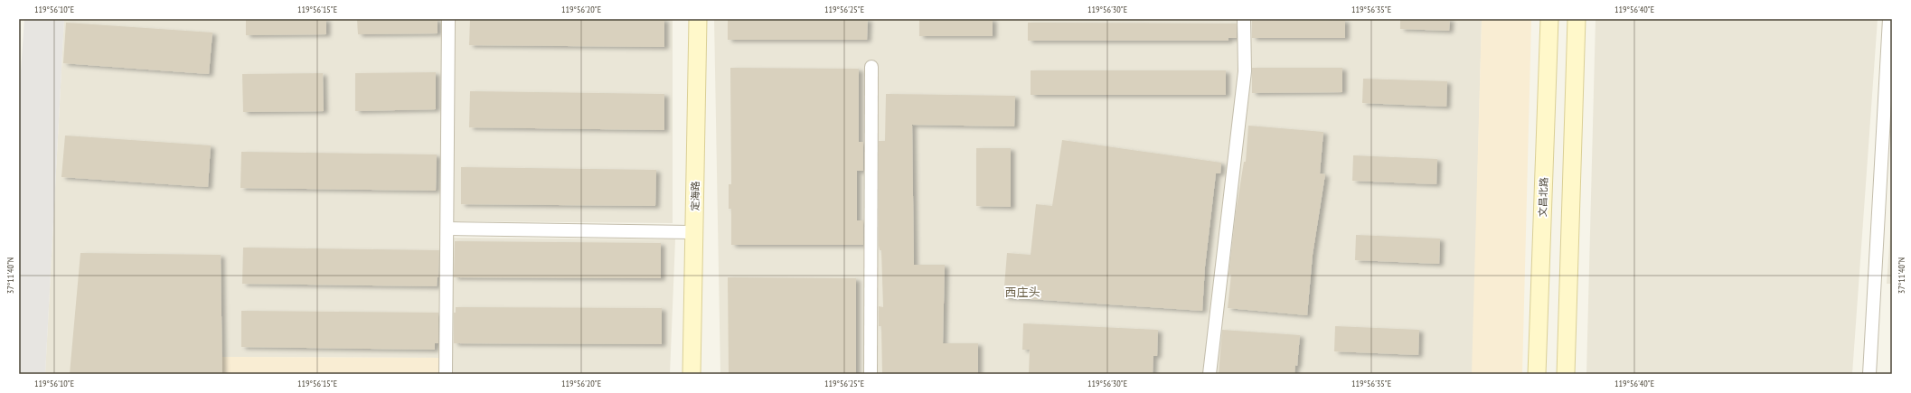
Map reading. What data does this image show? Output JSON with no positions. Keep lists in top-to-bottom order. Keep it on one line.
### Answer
{"streets":{"main road":["定海路","文昌北路"]},"districts":["西庄头"],"coordinates":["119°56'10\"E","119°56'15\"E","119°56'20\"E","119°56'25\"E","119°56'30\"E","119°56'35\"E","119°56'40\"E","37°11'40\"N"]}
